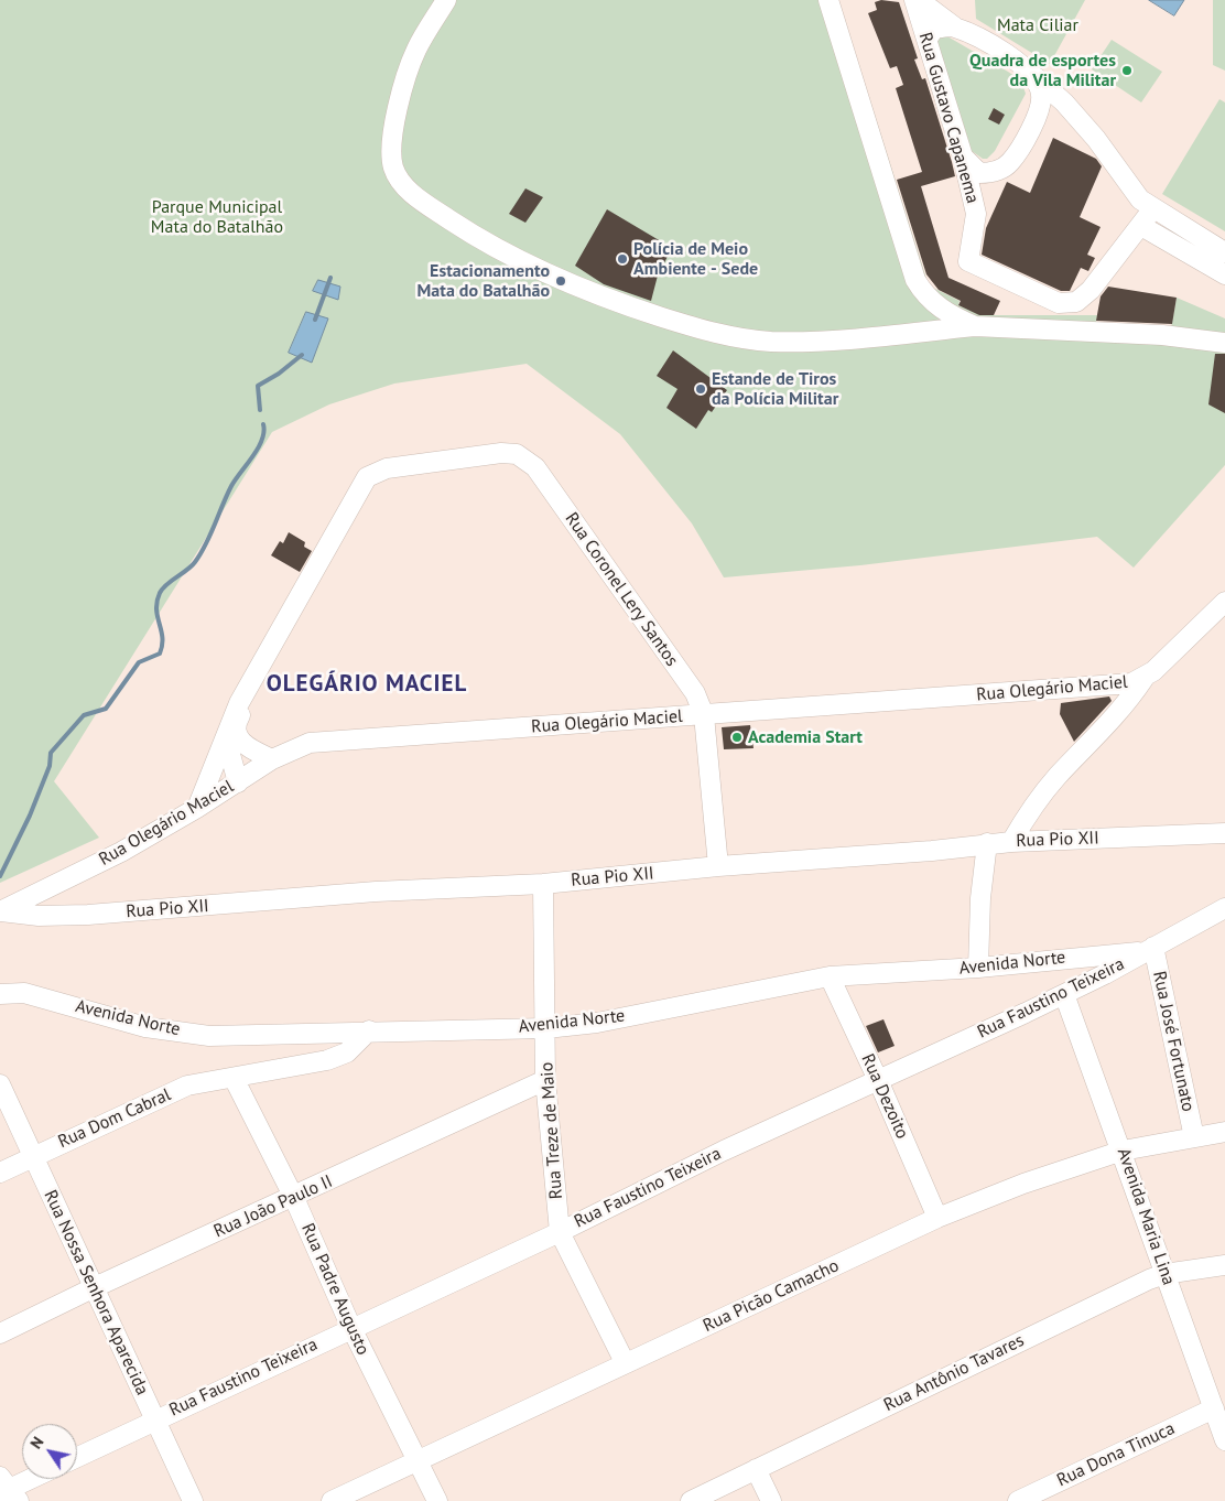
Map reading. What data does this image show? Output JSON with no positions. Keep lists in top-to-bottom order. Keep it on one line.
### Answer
{"streets":{"street":["Rua Gustavo Capanema","Rua Coronel Lery Santos","Rua Olegário Maciel","Rua Pio XII","Avenida Norte","Rua Faustino Teixeira","Rua José Fortunato","Rua Dezoito","Rua Dom Cabral","Rua Treze de Maio","Rua João Paulo II","Avenida Maria Lina","Rua Padre Augusto","Rua Nossa Senhora Aparecida","Rua Picão Camacho","Rua Antônio Tavares","Rua Dona Tinuca"]},"crossings":[["Rua Coronel Lery Santos","Rua Olegário Maciel"],["Rua Coronel Lery Santos","Rua Pio XII"],["Rua Olegário Maciel","Rua Pio XII"],["Rua Pio XII","Rua Treze de Maio"],["Avenida Norte","Rua Faustino Teixeira"],["Avenida Norte","Rua José Fortunato"],["Avenida Norte","Rua Dezoito"],["Avenida Norte","Rua Dom Cabral"],["Avenida Norte","Rua Treze de Maio"],["Rua Faustino Teixeira","Rua José Fortunato"],["Rua Faustino Teixeira","Rua Dezoito"],["Rua Faustino Teixeira","Rua Treze de Maio"],["Rua Faustino Teixeira","Avenida Maria Lina"],["Rua Faustino Teixeira","Rua Padre Augusto"],["Rua Faustino Teixeira","Rua Nossa Senhora Aparecida"],["Rua José Fortunato","Rua Picão Camacho"],["Rua Dezoito","Rua Picão Camacho"],["Rua Dom Cabral","Rua Padre Augusto"],["Rua Dom Cabral","Rua Nossa Senhora Aparecida"],["Rua Treze de Maio","Rua João Paulo II"],["Rua Treze de Maio","Rua Picão Camacho"],["Rua João Paulo II","Rua Padre Augusto"],["Rua João Paulo II","Rua Nossa Senhora Aparecida"],["Avenida Maria Lina","Rua Picão Camacho"],["Avenida Maria Lina","Rua Antônio Tavares"],["Avenida Maria Lina","Rua Dona Tinuca"],["Rua Padre Augusto","Rua Picão Camacho"]],"districts":["OLEGÁRIO MACIEL"],"parks":["Mata Ciliar","Parque Municipal Mata do Batalhão"],"places":["Quadra de esportes da Vila Militar","Polícia de Meio Ambiente - Sede","Estacionamento Mata do Batalhão","Estande de Tiros da Polícia Militar","Academia Start"],"north":"top left"}
